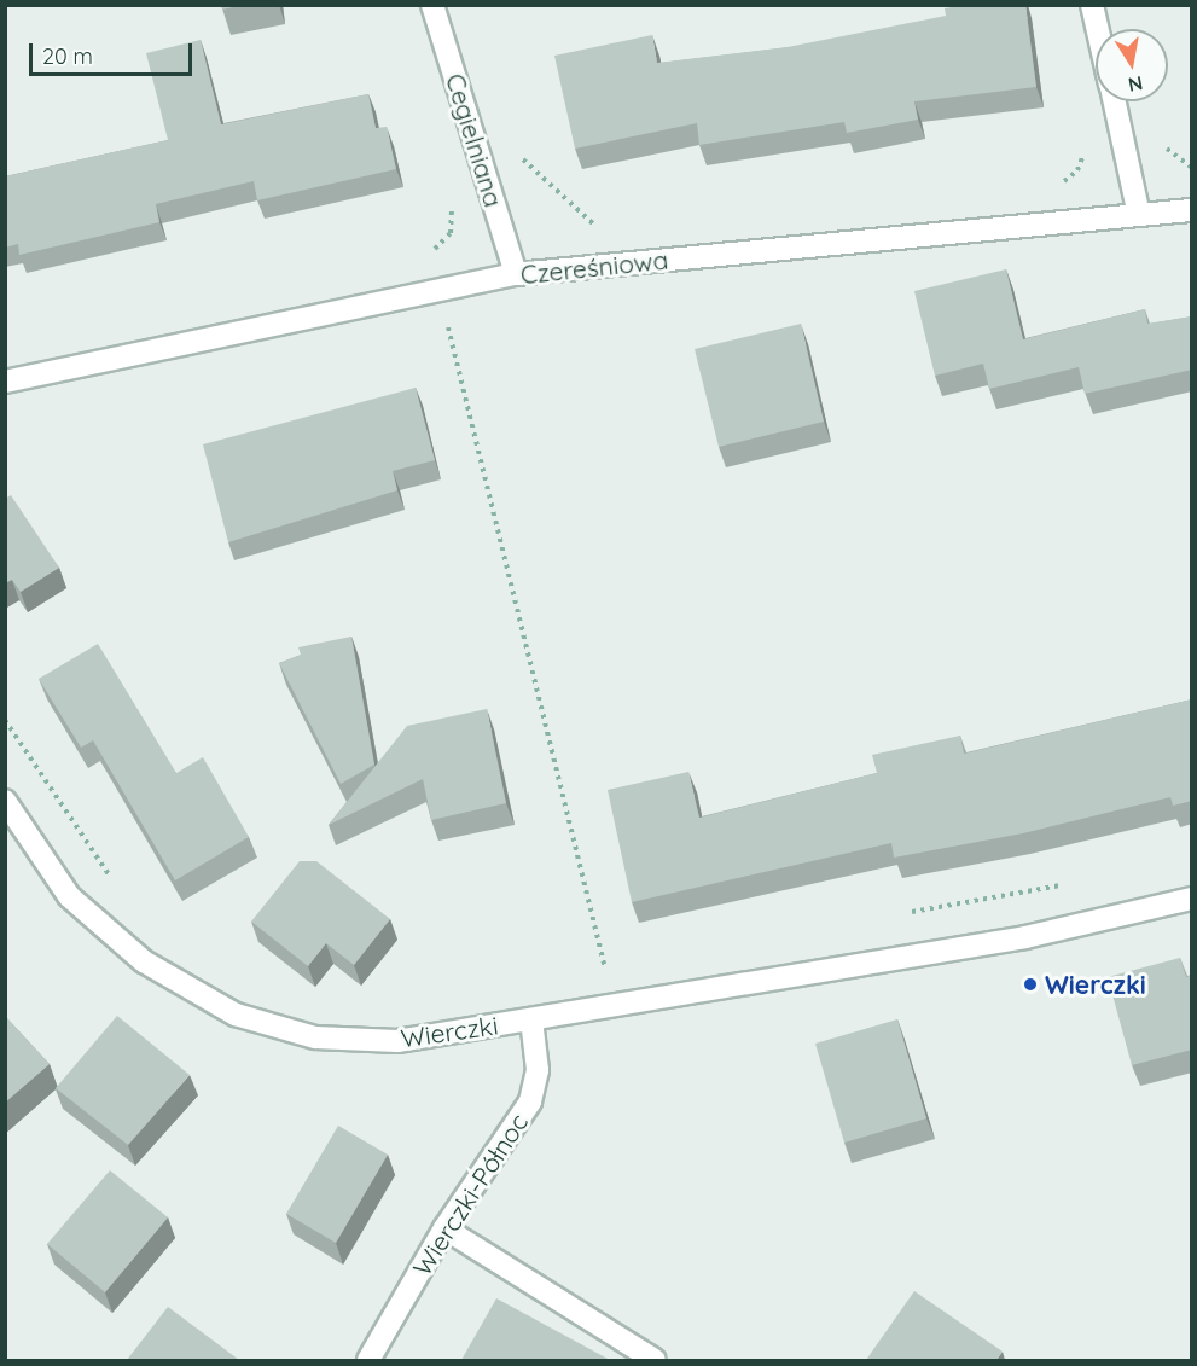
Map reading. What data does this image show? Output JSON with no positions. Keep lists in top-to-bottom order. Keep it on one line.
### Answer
{"streets":{"street":["Cegielniana","Czereśniowa","Wierczki","Wierczki-Północ"]},"crossings":[["Cegielniana","Czereśniowa"],["Wierczki","Wierczki-Północ"]],"places":["Wierczki"],"scale_bar":"20 m","north":"bottom"}
